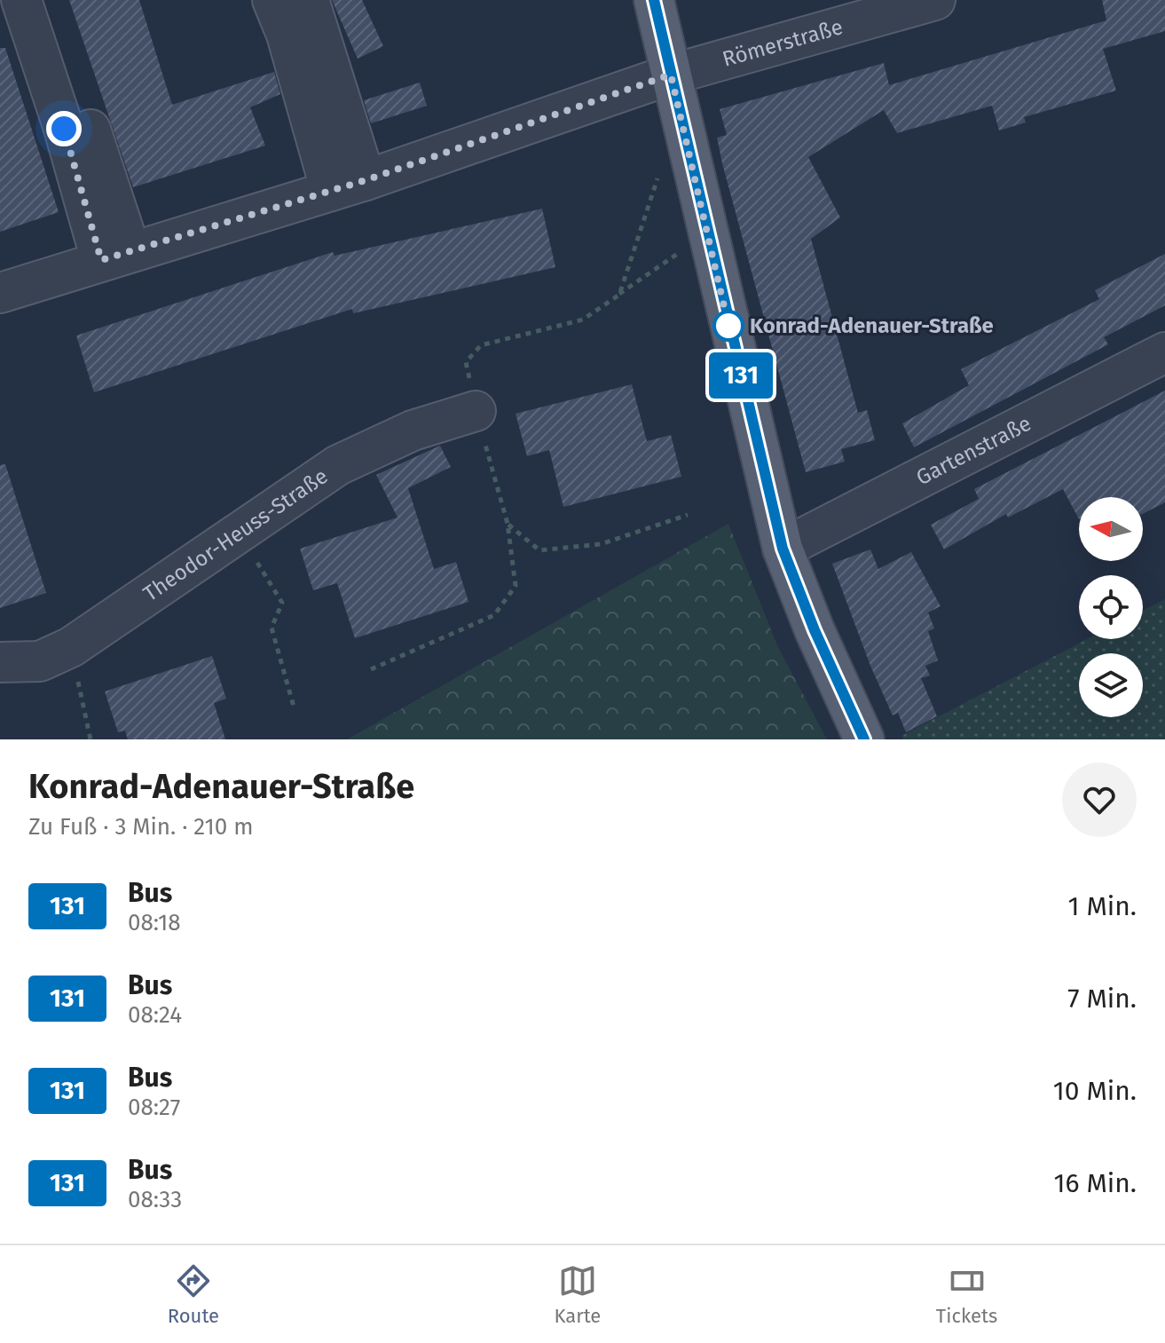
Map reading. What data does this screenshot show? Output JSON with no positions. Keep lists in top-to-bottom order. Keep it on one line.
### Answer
{"streets":{"street":["Römerstraße","Gartenstraße","Theodor-Heuss-Straße"]},"places":["Konrad-Adenauer-Straße"],"lines":["bus line 131"],"north":"left","page":{"on_map":"131","heading":["Konrad-Adenauer-Straße","Zu Fuß · 3 Min. · 210 m"],"list":[{"mark":"131","name":"Bus","note":"08:18","value":"1 Min."},{"mark":"131","name":"Bus","note":"08:24","value":"7 Min."},{"mark":"131","name":"Bus","note":"08:27","value":"10 Min."},{"mark":"131","name":"Bus","note":"08:33","value":"16 Min."}],"tabs":["Route","Karte","Tickets"]}}
